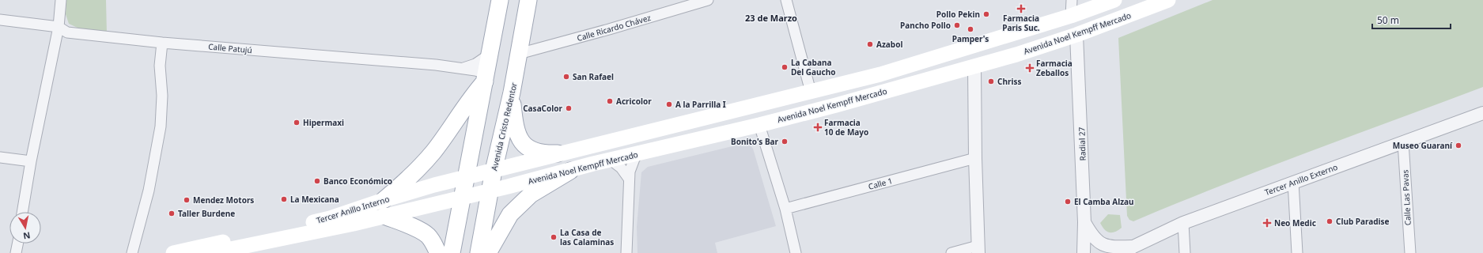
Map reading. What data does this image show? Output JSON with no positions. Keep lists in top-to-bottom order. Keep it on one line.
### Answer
{"streets":{"main road":["Avenida Noel Kempff Mercado","Avenida Cristo Redentor","Tercer Anillo Interno"],"street":["Calle Ricardo Chávez","Calle Patujú","Radial 27","Tercer Anillo Externo","Calle 1","Calle Las Pavas"]},"crossings":[["Calle Ricardo Chávez","Avenida Cristo Redentor"],["Avenida Noel Kempff Mercado","Avenida Cristo Redentor"],["Avenida Noel Kempff Mercado","Radial 27"],["Avenida Noel Kempff Mercado","Tercer Anillo Interno"],["Avenida Cristo Redentor","Tercer Anillo Interno"],["Tercer Anillo Externo","Calle Las Pavas"]],"districts":["23 de Marzo"],"places":{"health":["Farmacia Paris Suc.","Farmacia Zeballos","Farmacia 10 de Mayo","Neo Medic"],"other":["Pollo Pekin","Pancho Pollo","Pamper's","Azabol","La Cabana Del Gaucho","San Rafael","Chriss","Acricolor","A la Parrilla I","CasaColor","Hipermaxi","Bonito's Bar","Museo Guaraní","Banco Económico","La Mexicana","Mendez Motors","El Camba Alzau","Taller Burdene","Club Paradise","La Casa de las Calaminas"]},"scale_bar":"50 m","north":"bottom"}
